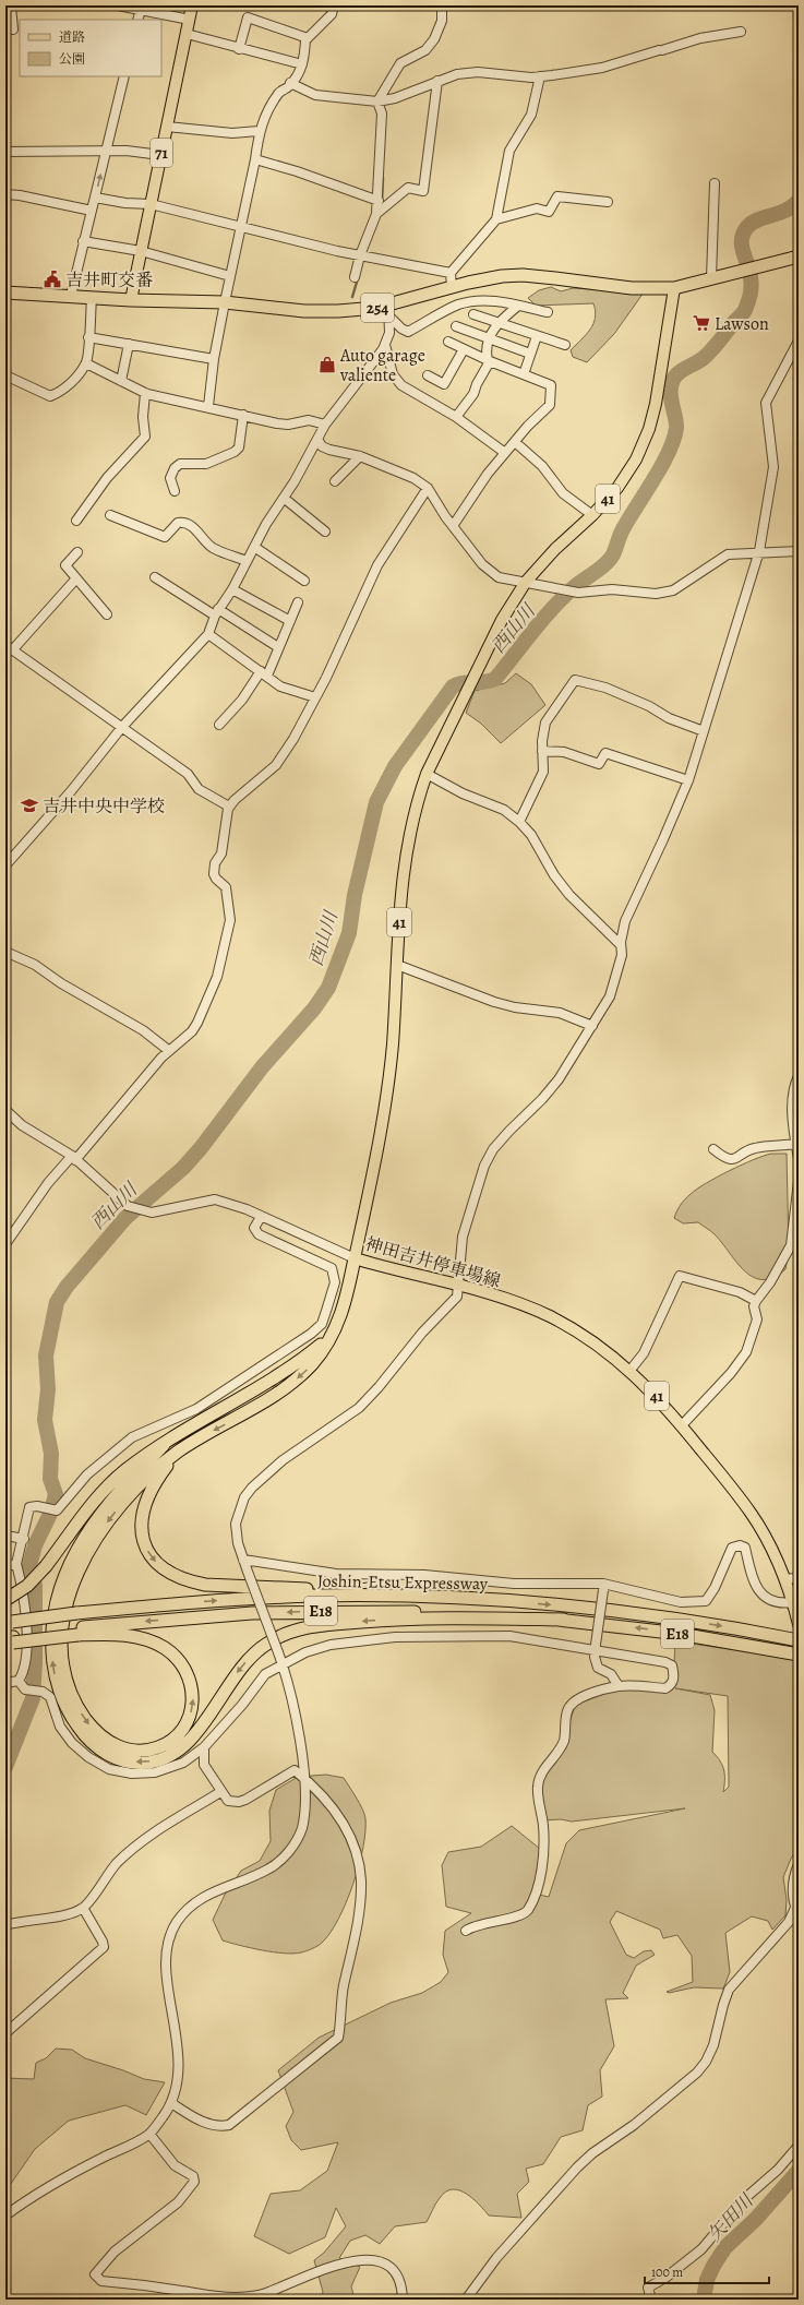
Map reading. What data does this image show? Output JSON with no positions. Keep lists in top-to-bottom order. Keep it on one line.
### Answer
{"streets":{"highway":["254","Joshin-Etsu Expressway","E18"],"main road":["71","41","神田吉井停車場線"]},"crossings":[["71","254"],["254","神田吉井停車場線"]],"water":["西山川","矢田川"],"places":{"public building":["吉井町交番"],"supermarket":["Lawson"],"shop":["Auto garage valiente"],"school or university":["吉井中央中学校"]},"legend":["道路","公園"],"scale_bar":"100 m"}
